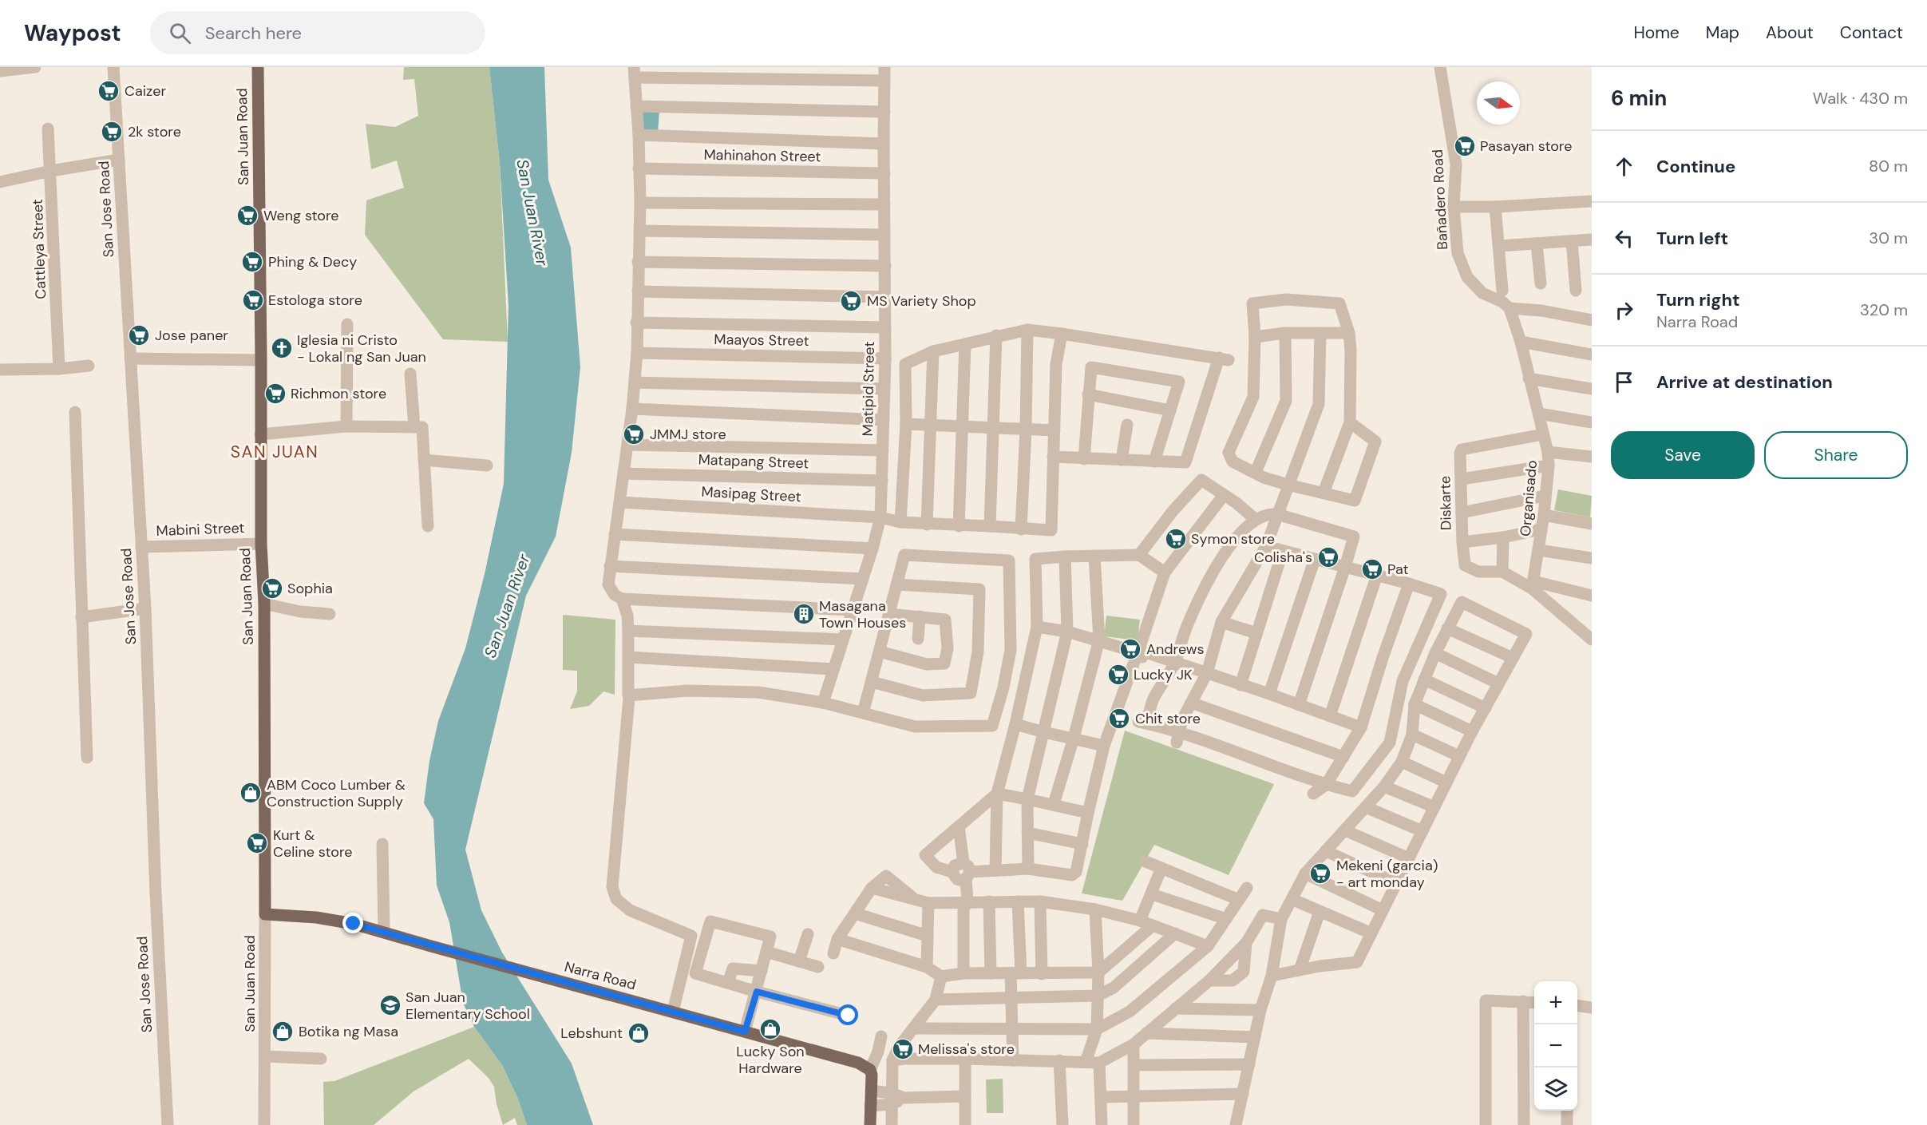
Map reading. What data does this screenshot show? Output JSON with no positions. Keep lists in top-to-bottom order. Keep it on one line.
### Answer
{"streets":{"main road":["San Juan Road","Narra Road"],"street":["Mahinahon Street","Bañadero Road","San Jose Road","Cattleya Street","Maayos Street","Matipid Street","Matapang Street","Masipag Street","Organisado","Diskarte","Mabini Street"]},"crossings":[["San Juan Road","Mabini Street"],["San Juan Road","Narra Road"],["Mahinahon Street","Matipid Street"],["Bañadero Road","Organisado"],["San Jose Road","Mabini Street"],["Maayos Street","Matipid Street"],["Matipid Street","Matapang Street"],["Matipid Street","Masipag Street"],["Organisado","Diskarte"]],"districts":["SAN JUAN"],"water":["San Juan River"],"places":{"supermarket":["Caizer","2k store","Pasayan store","Weng store","Phing & Decy","Estologa store","MS Variety Shop","Jose paner","Richmon store","JMMJ store","Symon store","Colisha's","Pat","Sophia","Andrews","Lucky JK","Chit store","Kurt & Celine store","Mekeni (garcia) - art monday","Melissa's store"],"church":["Iglesia ni Cristo - Lokal ng San Juan"],"building":["Masagana Town Houses"],"shop":["ABM Coco Lumber & Construction Supply","Lucky Son Hardware","Botika ng Masa","Lebshunt"],"school or university":["San Juan Elementary School"]},"north":"right","page":{"header":"Waypost","search":"Search here","nav":["Home","Map","About","Contact"],"heading":["6 min","Walk · 430 m"],"list":[["Continue","80 m"],["Turn left","30 m"],["Turn right","Narra Road","320 m"],"Arrive at destination"],"buttons":["Save","Share"],"map_buttons":["+","−"]}}
